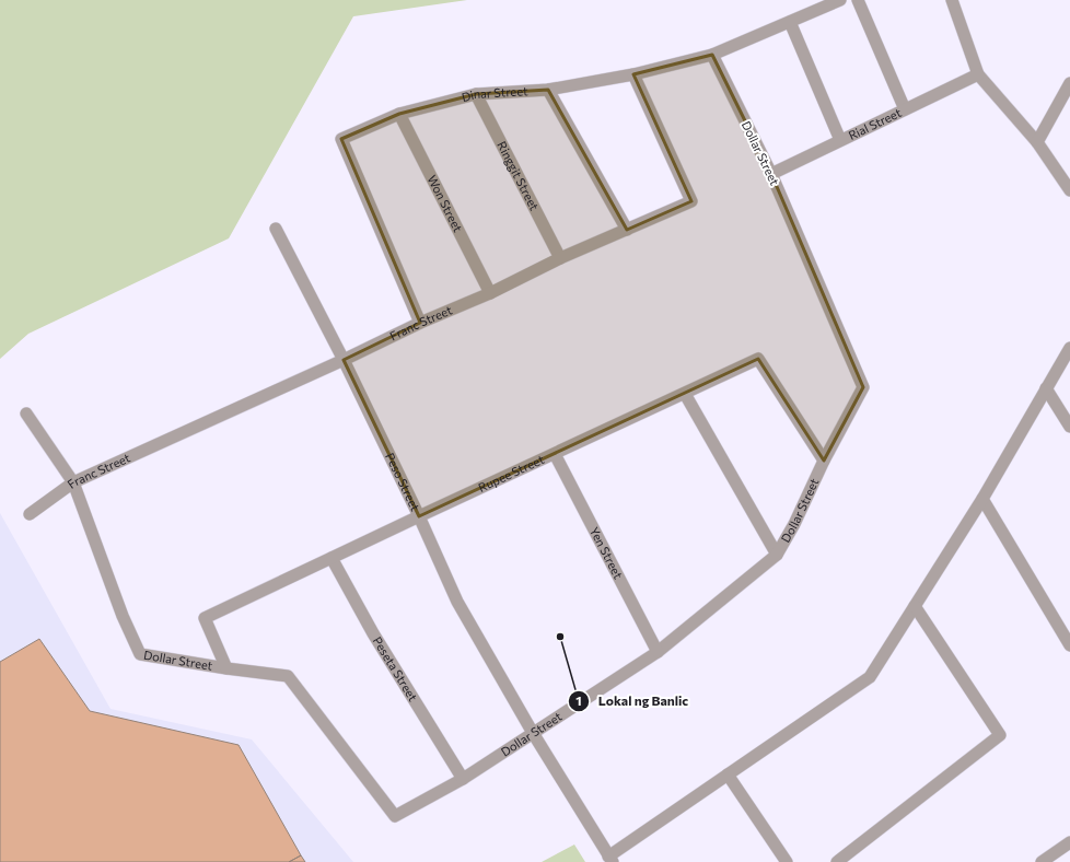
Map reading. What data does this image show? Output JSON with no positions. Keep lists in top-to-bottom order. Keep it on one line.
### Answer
{"streets":{"street":["Dinar Street","Rial Street","Dollar Street","Ringgit Street","Won Street","Franc Street","Rupee Street","Peso Street","Yen Street","Peseta Street"]},"crossings":[["Dinar Street","Dollar Street"],["Dinar Street","Ringgit Street"],["Dinar Street","Won Street"],["Dinar Street","Franc Street"],["Rial Street","Dollar Street"],["Dollar Street","Franc Street"],["Dollar Street","Rupee Street"],["Dollar Street","Peso Street"],["Dollar Street","Yen Street"],["Dollar Street","Peseta Street"],["Ringgit Street","Franc Street"],["Won Street","Franc Street"],["Franc Street","Peso Street"],["Rupee Street","Peso Street"],["Rupee Street","Yen Street"],["Rupee Street","Peseta Street"]],"places":["Lokal ng Banlic"]}
